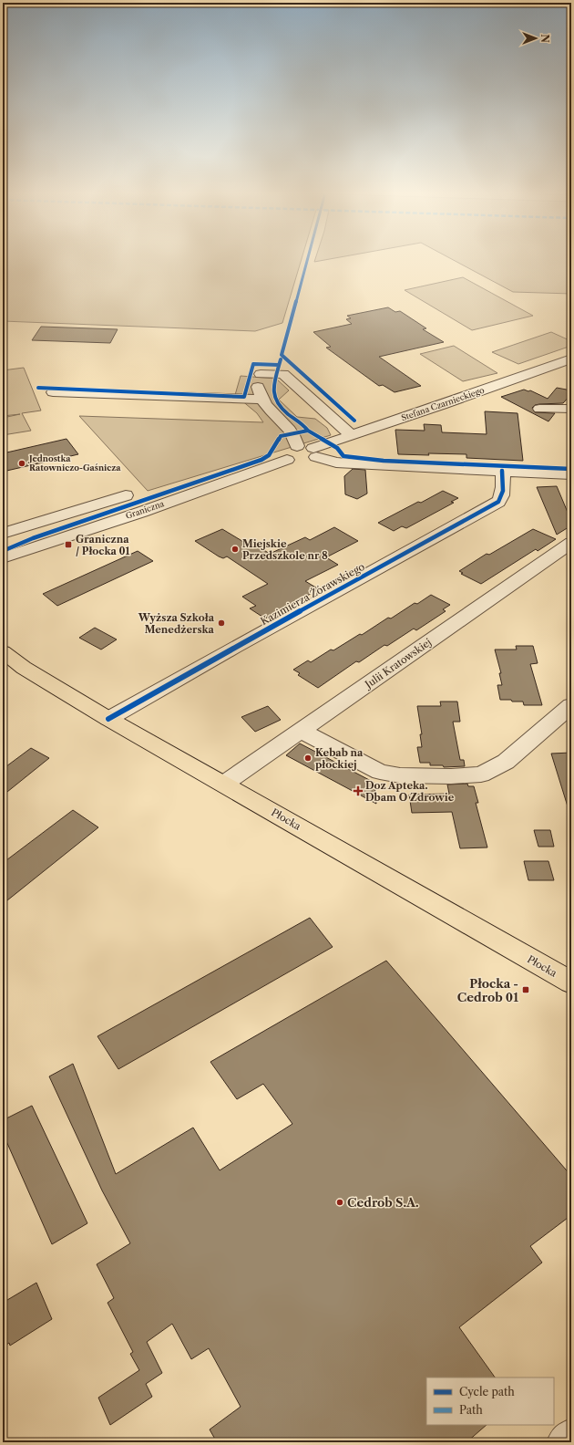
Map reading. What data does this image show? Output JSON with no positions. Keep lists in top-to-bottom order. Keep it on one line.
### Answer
{"streets":{"main road":["Płocka"],"street":["Stefana Czarnieckiego","Graniczna","Kazimierza Żórawskiego","Julii Kratowskiej"]},"crossings":[["Stefana Czarnieckiego","Graniczna"],["Kazimierza Żórawskiego","Płocka"],["Julii Kratowskiej","Płocka"]],"places":{"other":["Jednostka Ratowniczo-Gaśnicza","Miejskie Przedszkole nr 8","Wyższa Szkoła Menedżerska","Kebab na płockiej","Cedrob S.A."],"transit":["Graniczna / Płocka 01","Płocka - Cedrob 01"],"health":["Doz Apteka. Dbam O Zdrowie"]},"legend":["Cycle path","Path"],"north":"right"}
